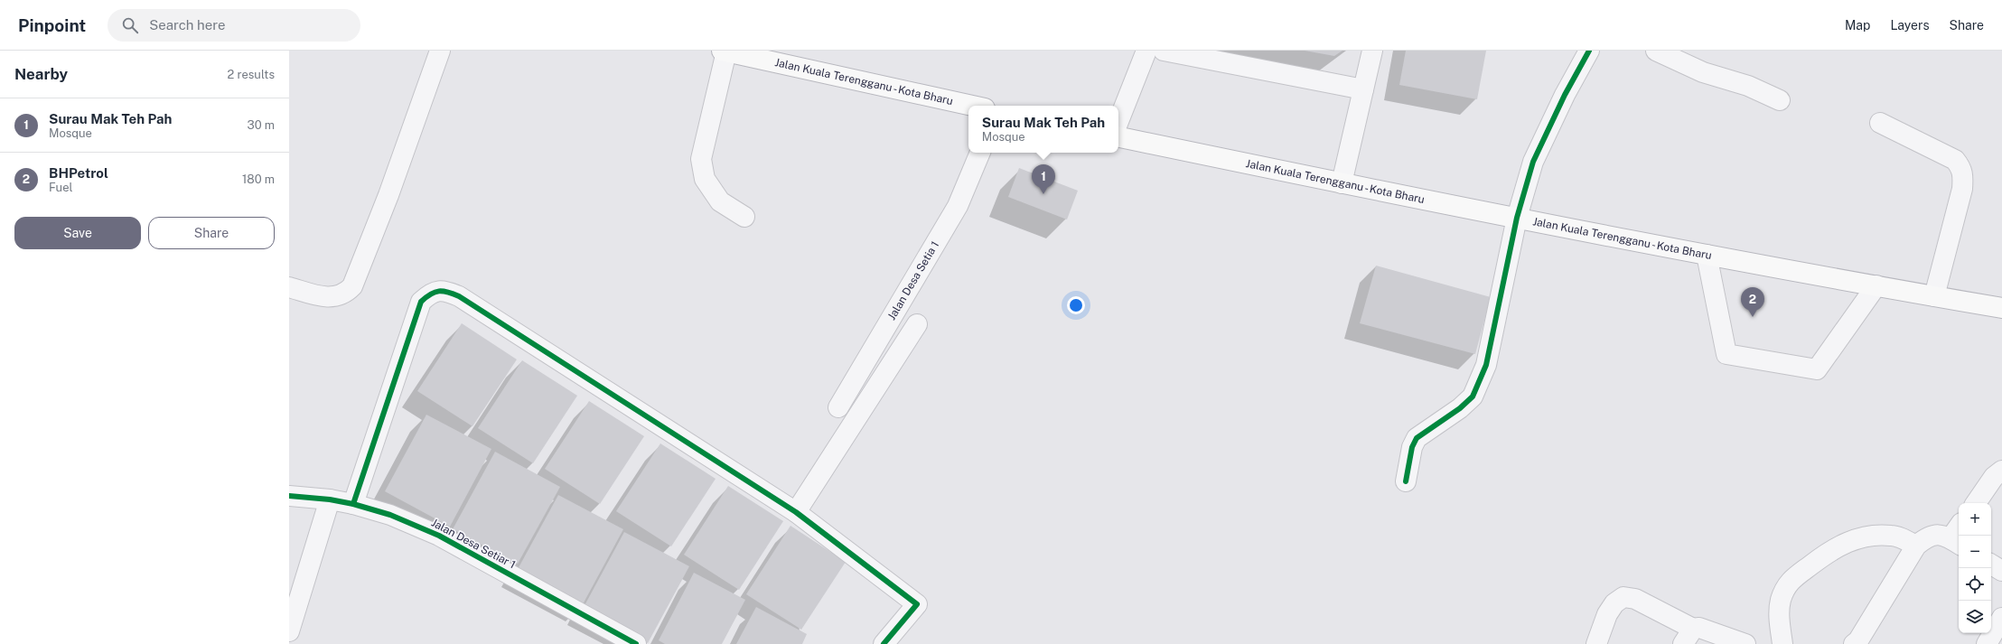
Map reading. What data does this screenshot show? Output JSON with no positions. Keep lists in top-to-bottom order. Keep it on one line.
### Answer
{"streets":{"highway":["Jalan Kuala Terengganu - Kota Bharu"],"street":["Jalan Desa Setia 1","Jalan Desa Setiar 1"]},"page":{"header":"Pinpoint","search":"Search here","nav":["Map","Layers","Share"],"heading":["Nearby","2 results"],"list":[{"mark":"1","name":"Surau Mak Teh Pah","note":"Mosque","value":"30 m"},{"mark":"2","name":"BHPetrol","note":"Fuel","value":"180 m"}],"popup":["Surau Mak Teh Pah","Mosque"],"pins":["1","2"],"buttons":["Save","Share"],"map_buttons":["+","−"]}}
